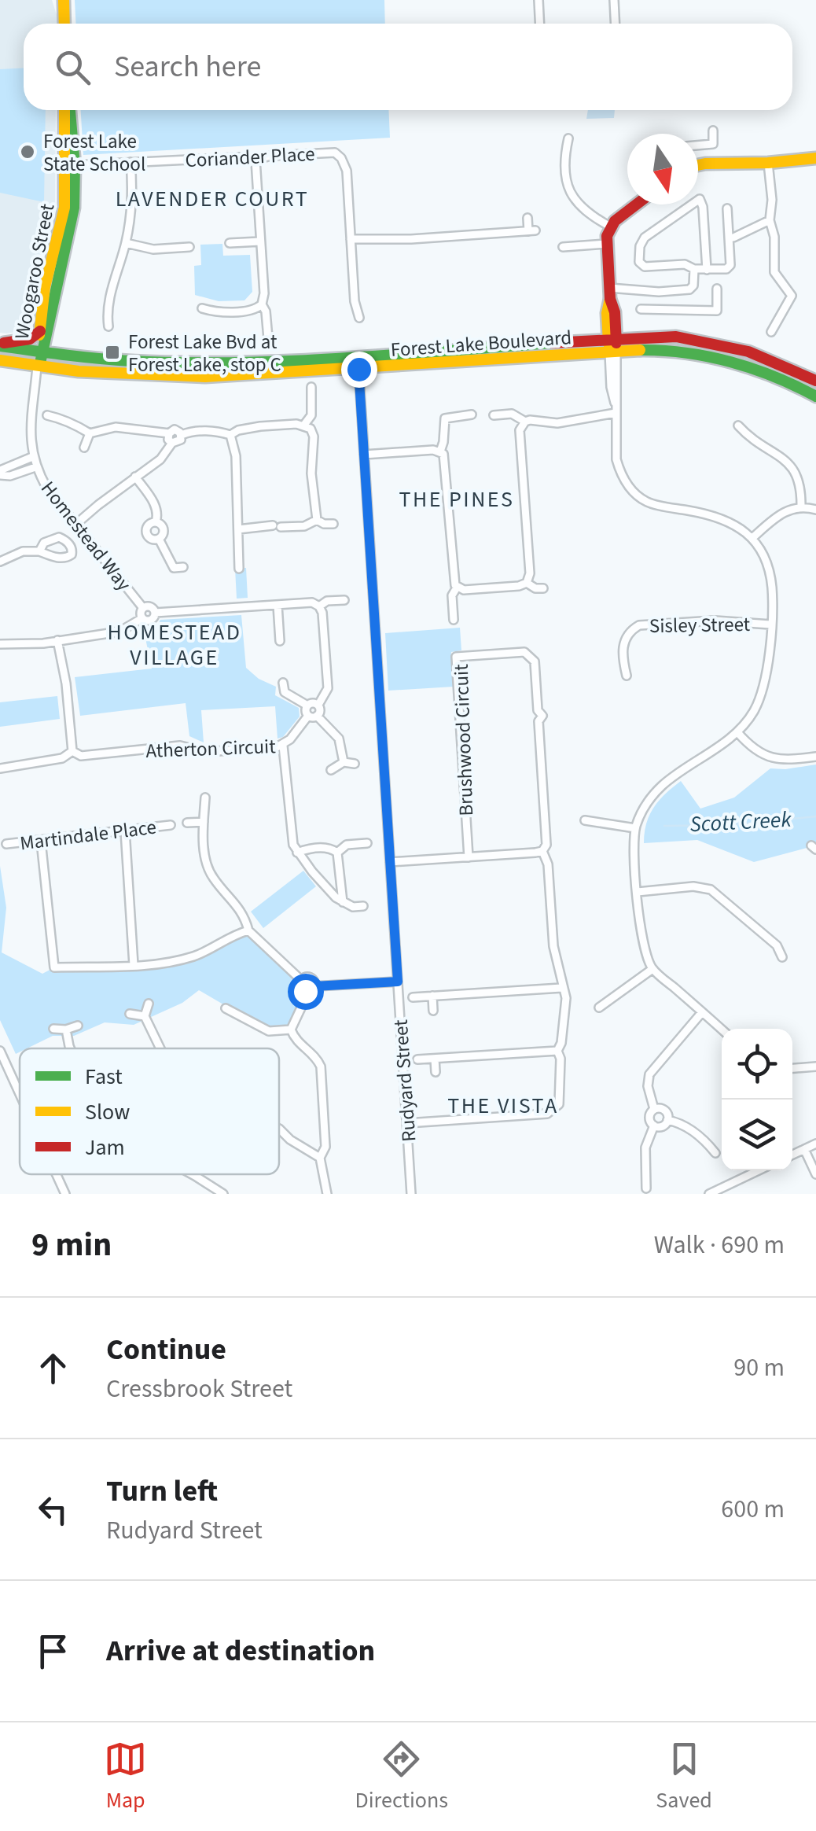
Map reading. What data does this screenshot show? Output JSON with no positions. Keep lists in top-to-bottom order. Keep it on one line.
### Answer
{"streets":{"main road":["Woogaroo Street","Forest Lake Boulevard"],"street":["Coriander Place","Homestead Way","Sisley Street","Brushwood Circuit","Atherton Circuit","Martindale Place","Rudyard Street"]},"crossings":[["Coriander Place","Woogaroo Street"],["Woogaroo Street","Forest Lake Boulevard"],["Woogaroo Street","Homestead Way"],["Forest Lake Boulevard","Homestead Way"],["Forest Lake Boulevard","Rudyard Street"],["Brushwood Circuit","Rudyard Street"]],"districts":["LAVENDER COURT","THE PINES","HOMESTEAD VILLAGE","THE VISTA"],"water":["Scott Creek"],"places":{"other":["Forest Lake State School"],"transit":["Forest Lake Bvd at Forest Lake, stop C"]},"legend":["Fast","Slow","Jam"],"north":"bottom","page":{"search":"Search here","heading":["9 min","Walk · 690 m"],"list":[["Continue","Cressbrook Street","90 m"],["Turn left","Rudyard Street","600 m"],"Arrive at destination"],"nav":["Map","Directions","Saved"]}}
